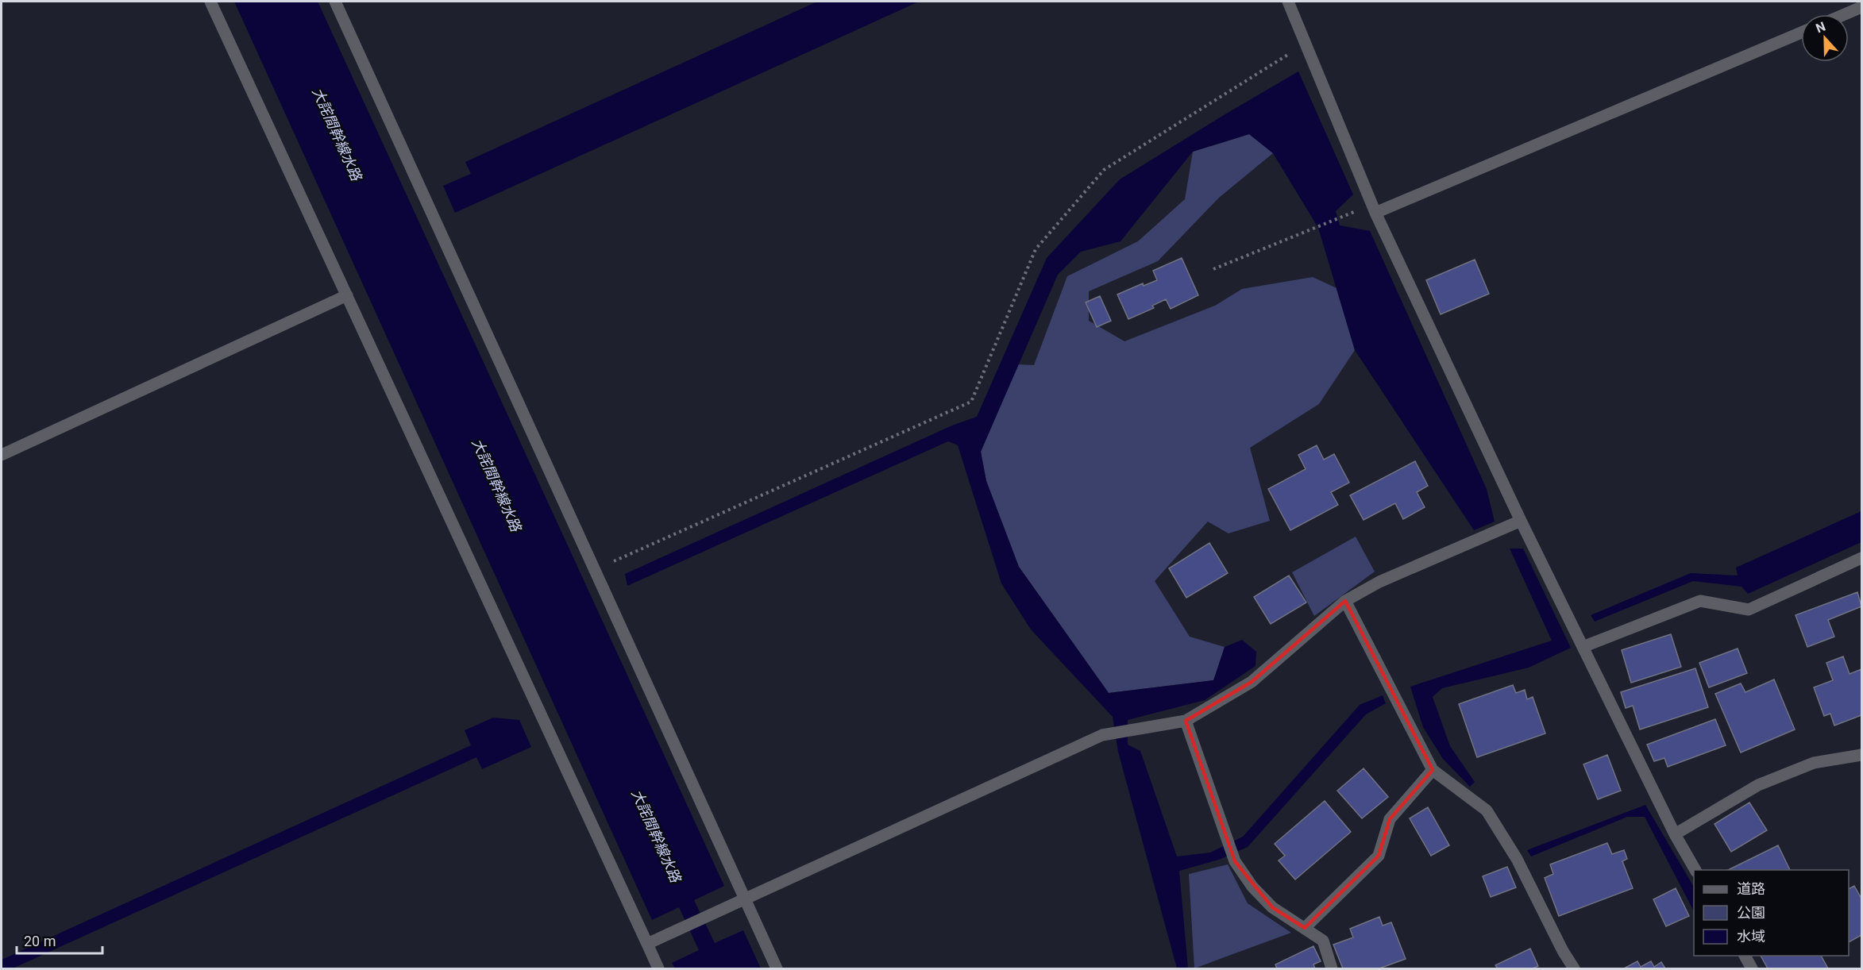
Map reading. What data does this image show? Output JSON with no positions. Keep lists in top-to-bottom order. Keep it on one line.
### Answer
{"water":["大詫間幹線水路"],"legend":["道路","公園","水域"],"scale_bar":"20 m","north":"top"}
